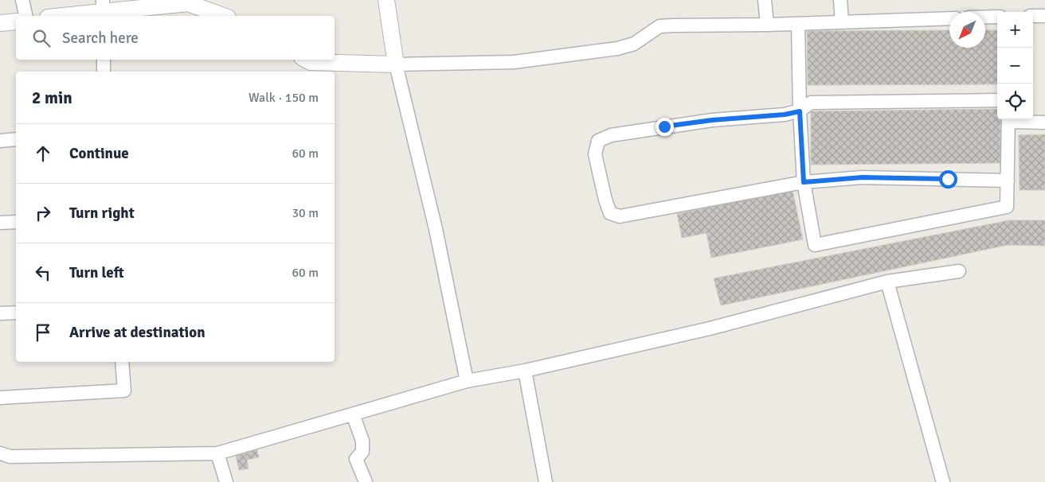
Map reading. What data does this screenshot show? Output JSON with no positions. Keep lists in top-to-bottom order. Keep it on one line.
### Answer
{"north":"bottom left","page":{"map_buttons":["+","−"],"search":"Search here","heading":["2 min","Walk · 150 m"],"list":[["Continue","60 m"],["Turn right","30 m"],["Turn left","60 m"],"Arrive at destination"]}}
